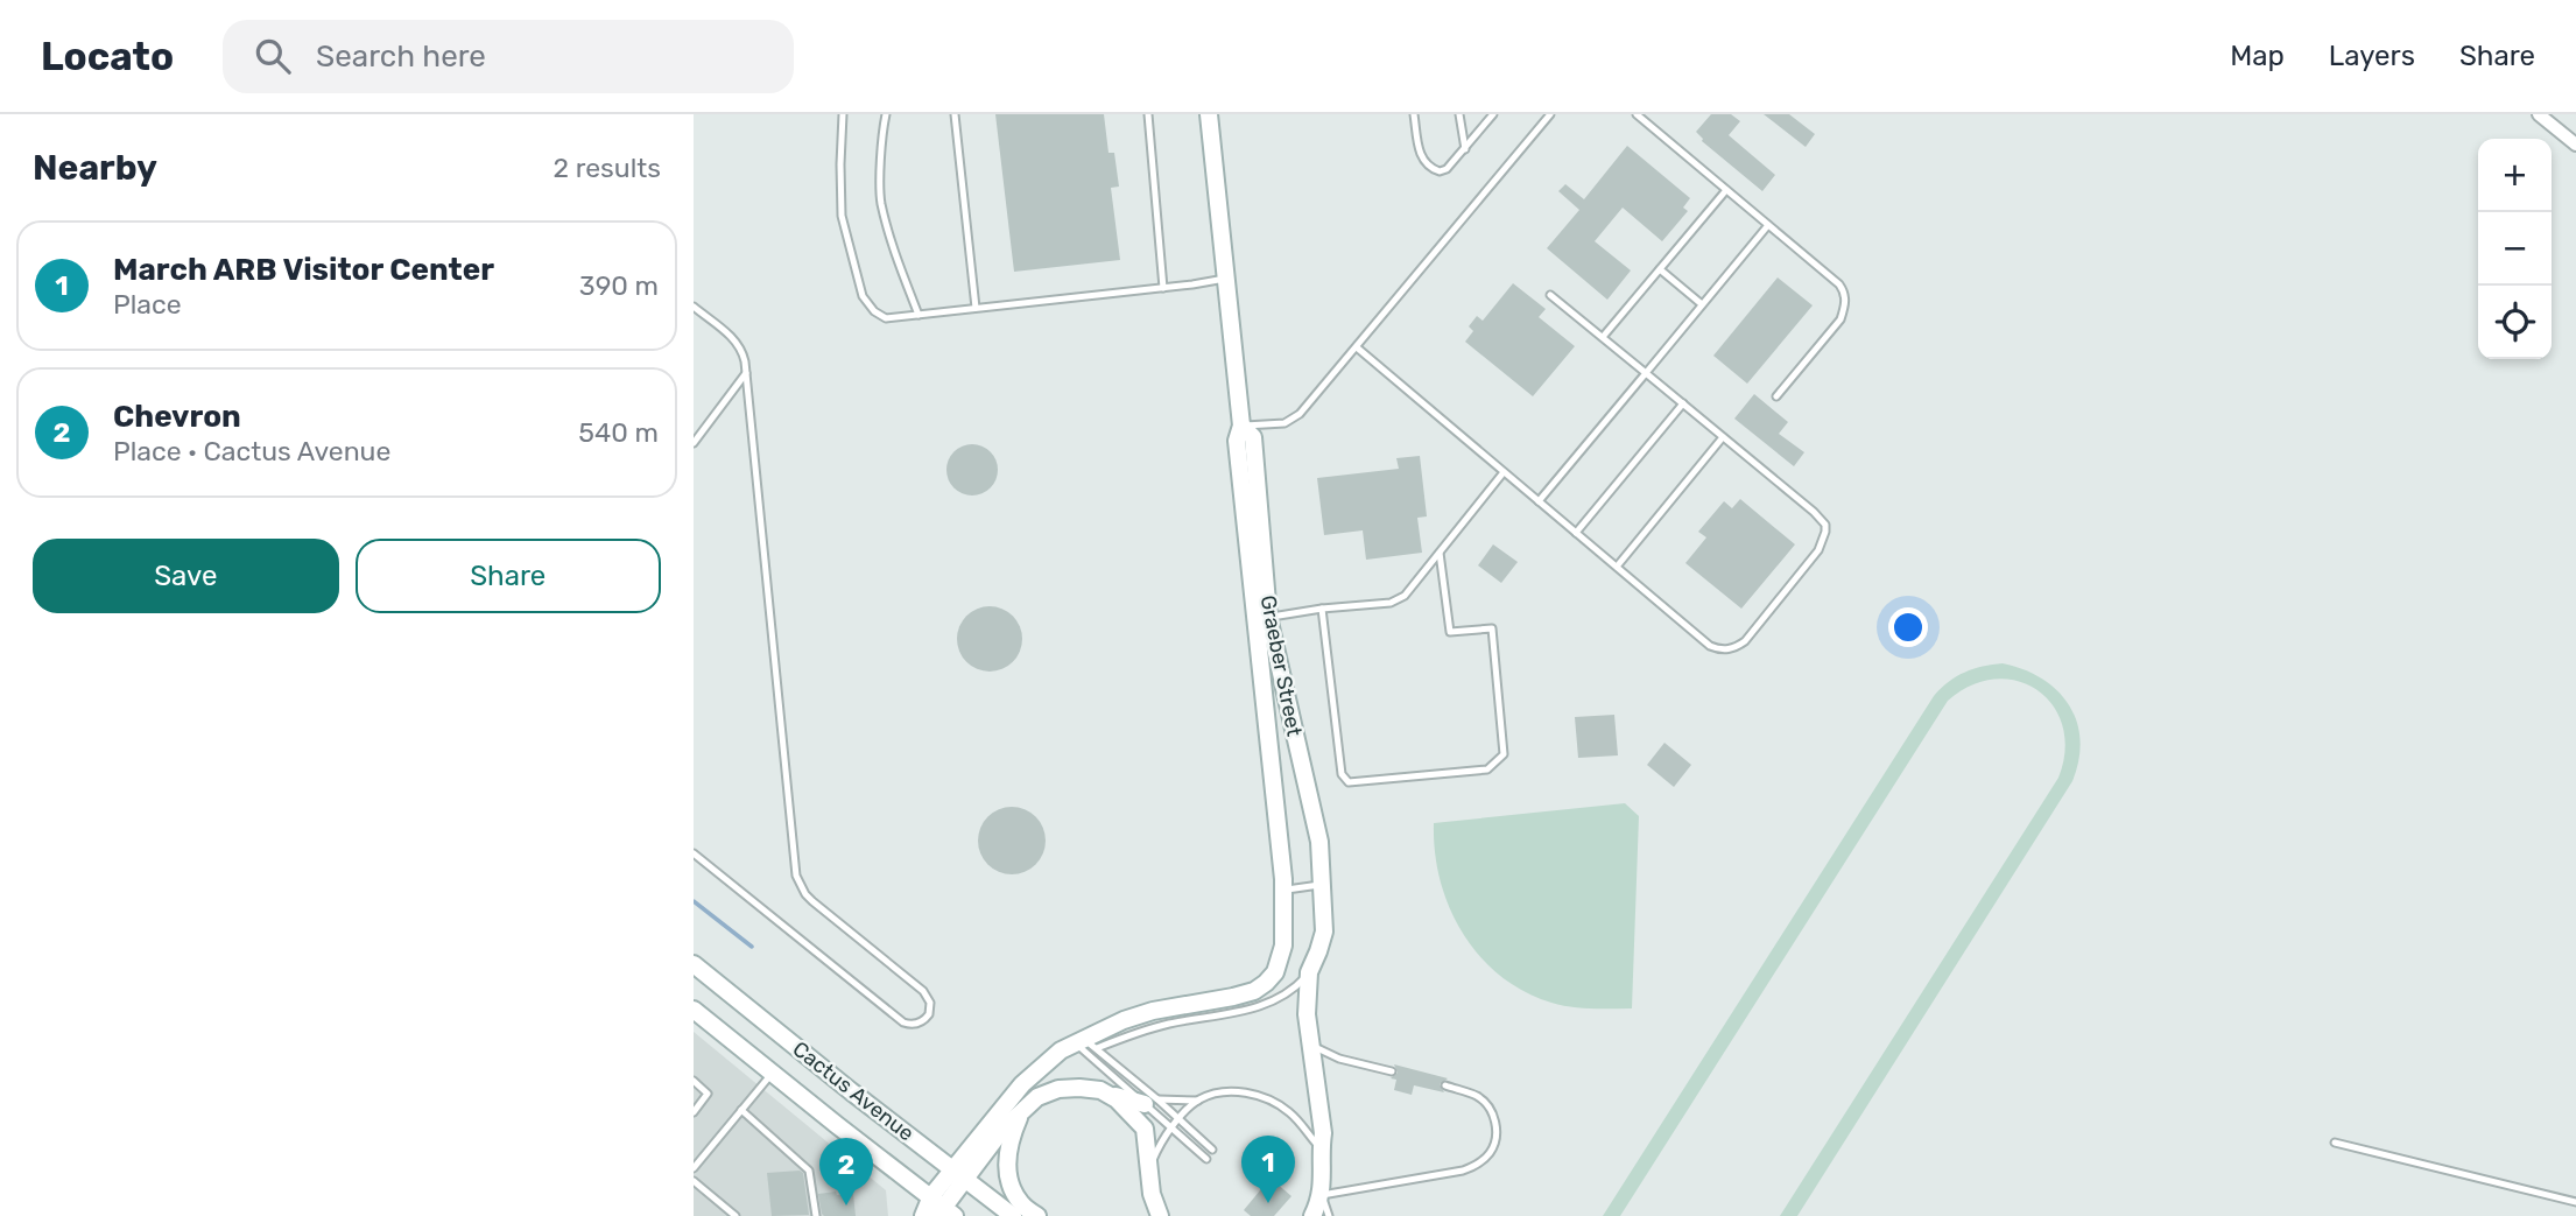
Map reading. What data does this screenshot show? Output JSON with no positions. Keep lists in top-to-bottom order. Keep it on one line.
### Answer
{"streets":{"street":["Graeber Street","Cactus Avenue"]},"crossings":[["Graeber Street","Cactus Avenue"]],"page":{"header":"Locato","search":"Search here","nav":["Map","Layers","Share"],"heading":["Nearby","2 results"],"map_buttons":["+","−"],"list":[{"mark":"1","name":"March ARB Visitor Center","note":"Place","value":"390 m"},{"mark":"2","name":"Chevron","note":"Place · Cactus Avenue","value":"540 m"}],"buttons":["Save","Share"],"pins":["1","2"]}}
